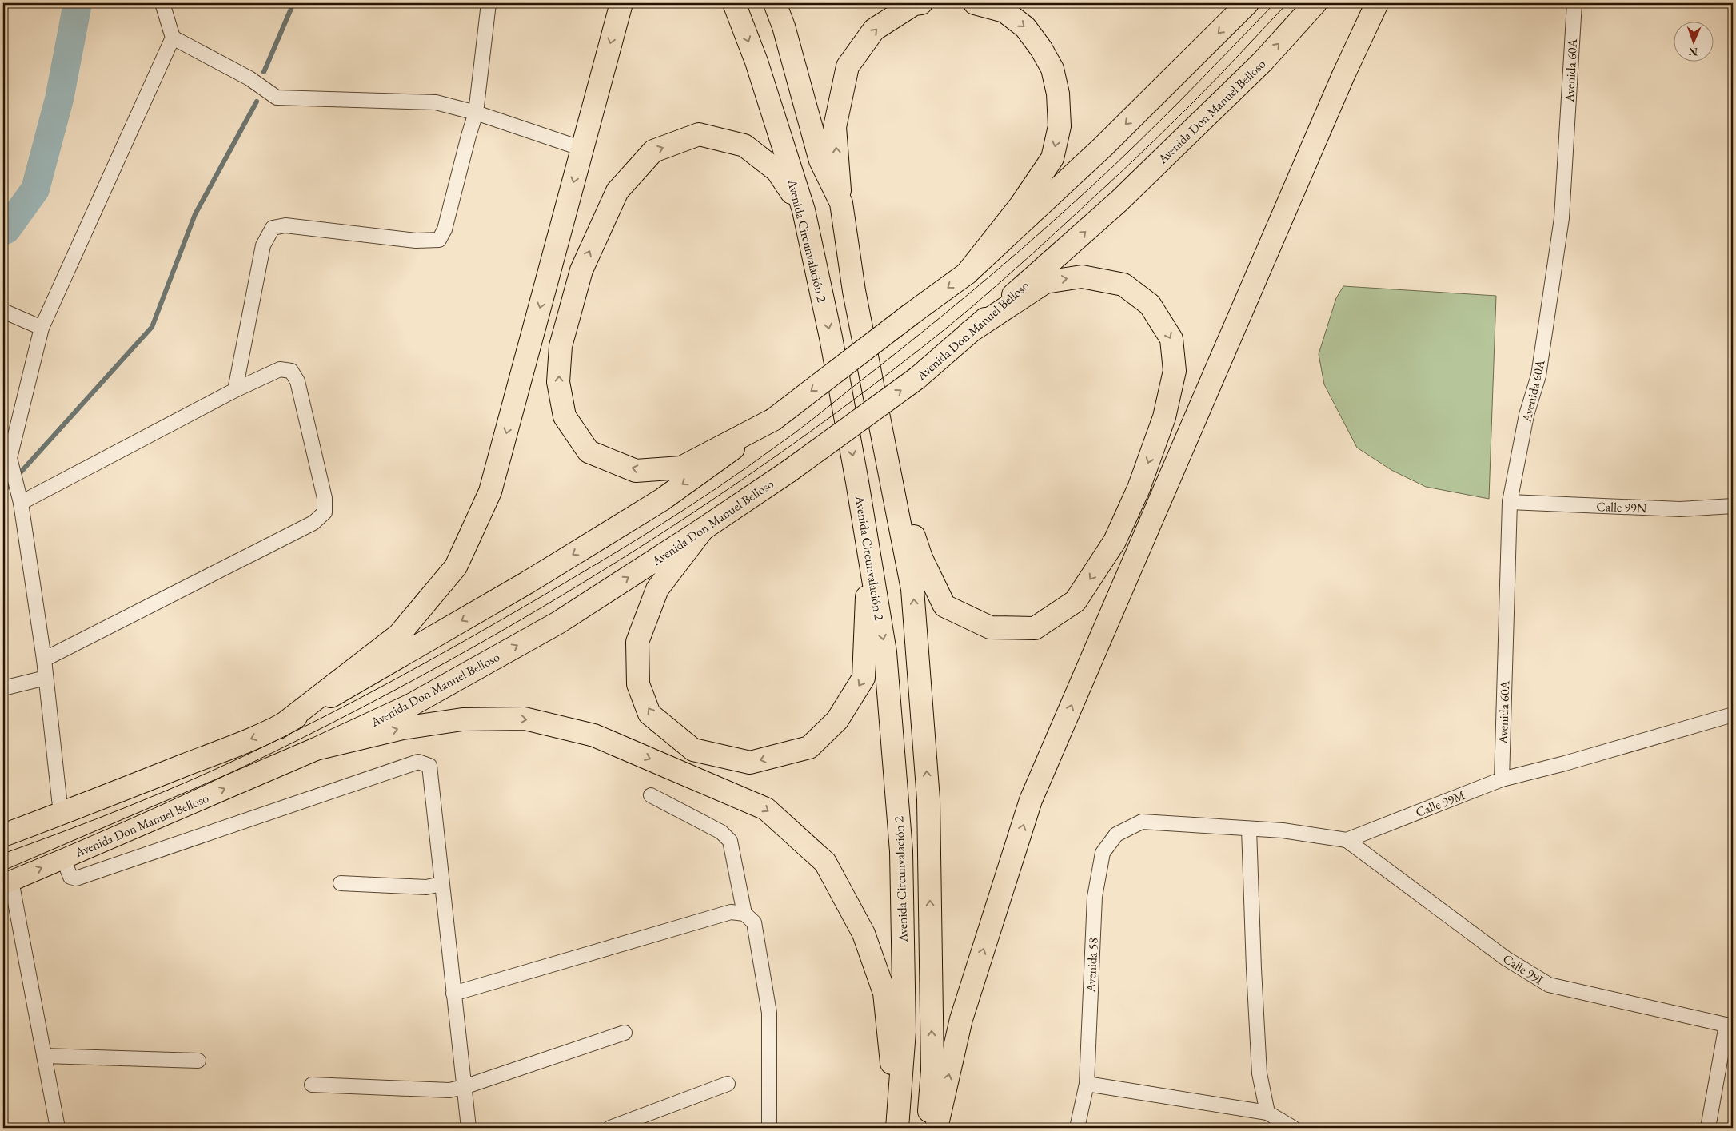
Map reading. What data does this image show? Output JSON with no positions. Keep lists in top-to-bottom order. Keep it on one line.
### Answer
{"streets":{"main road":["Avenida Don Manuel Belloso","Avenida Circunvalación 2"],"street":["Avenida 60A","Calle 99N","Calle 99M","Avenida 58","Calle 99I"]},"crossings":[["Avenida 60A","Calle 99N"],["Avenida 60A","Calle 99M"],["Calle 99M","Avenida 58"],["Calle 99M","Calle 99I"]],"north":"bottom"}
